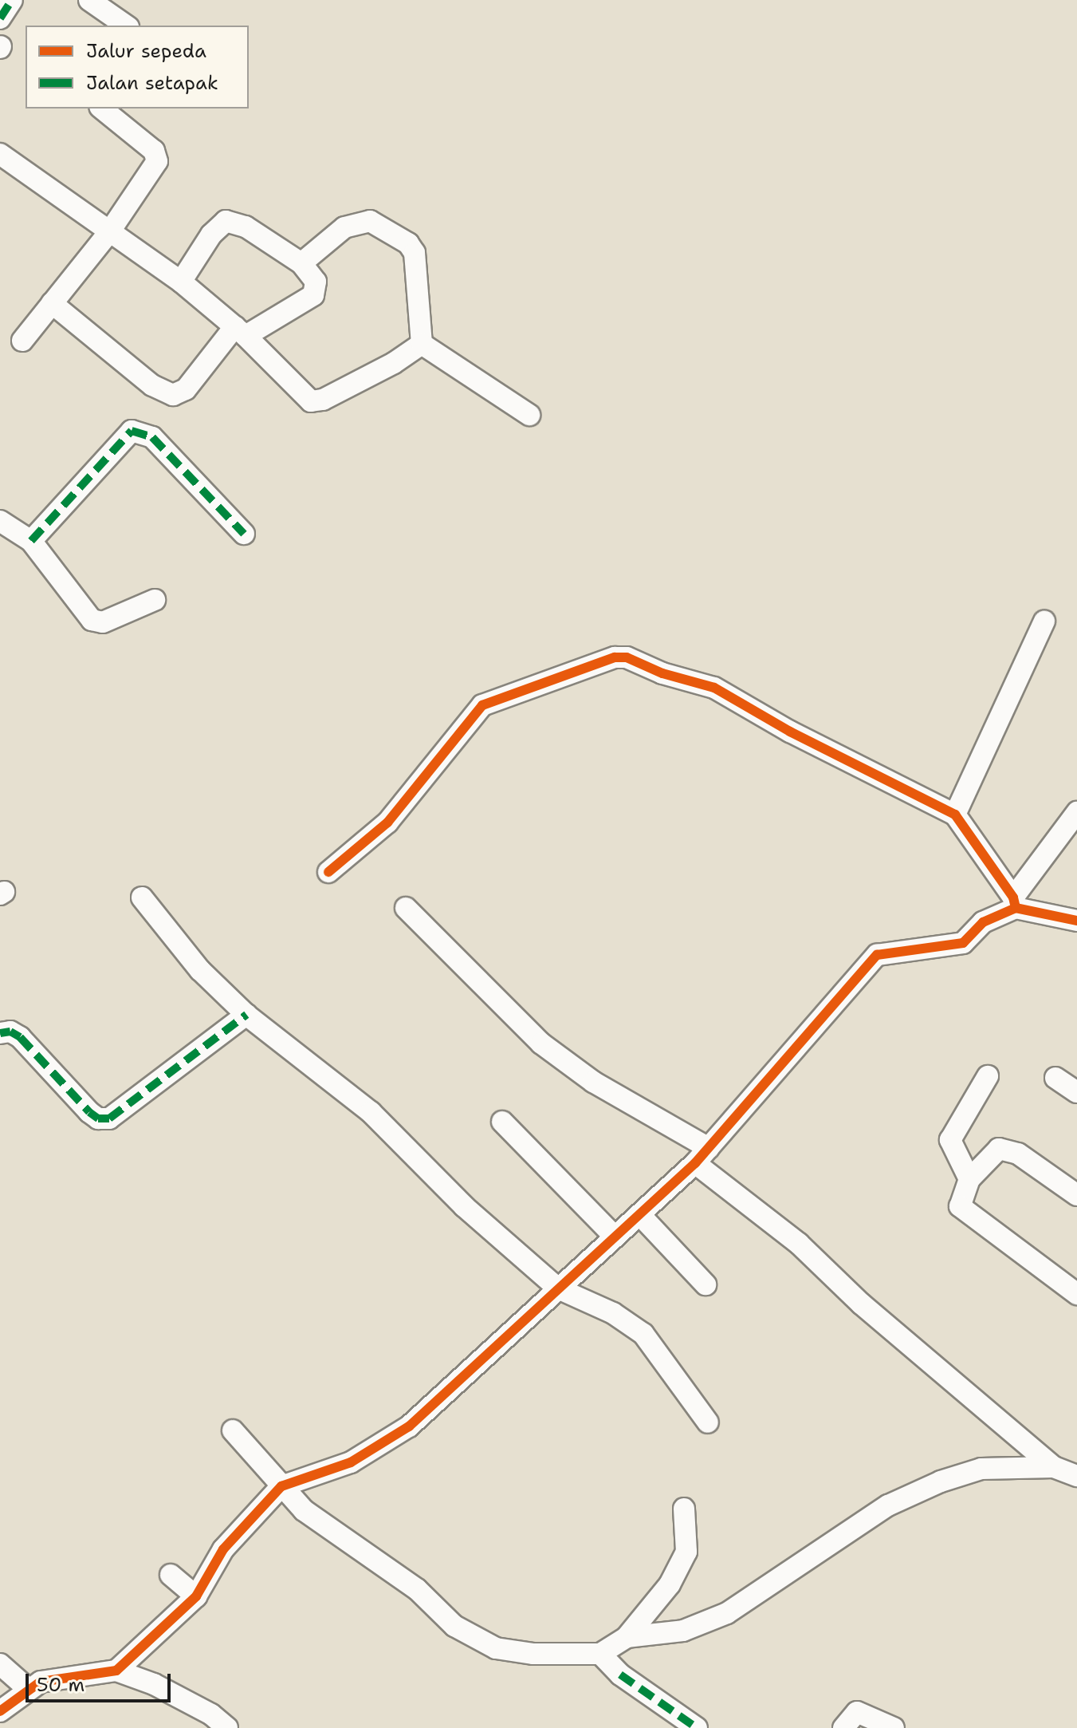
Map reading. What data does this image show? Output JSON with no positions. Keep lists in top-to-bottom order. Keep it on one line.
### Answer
{"legend":["Jalur sepeda","Jalan setapak"],"scale_bar":"50 m"}
